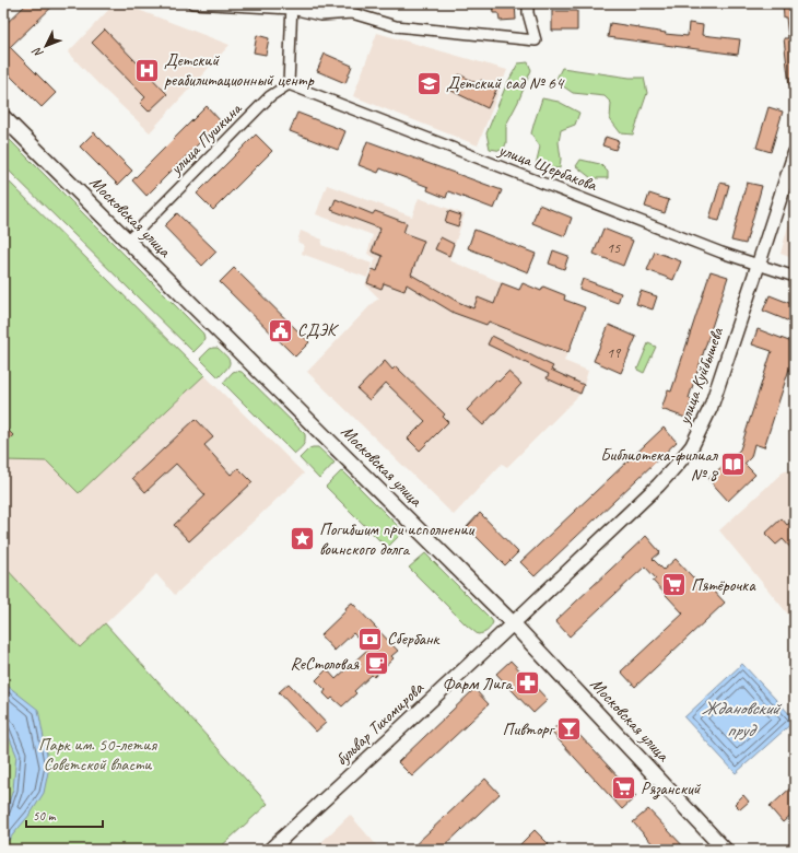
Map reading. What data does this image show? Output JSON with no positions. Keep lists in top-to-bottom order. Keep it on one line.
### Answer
{"streets":{"main road":["Московская улица"],"street":["улица Пушкина","улица Щербакова","улица Куйбышева","бульвар Тихомирова"]},"crossings":[["улица Пушкина","улица Щербакова"],["улица Пушкина","Московская улица"],["улица Щербакова","улица Куйбышева"],["Московская улица","улица Куйбышева"],["Московская улица","бульвар Тихомирова"],["улица Куйбышева","бульвар Тихомирова"]],"water":["Ждановский пруд"],"parks":["Парк им. 50-летия Советской власти"],"places":{"hospital":["Детский реабилитационный центр"],"school or university":["Детский сад № 64"],"public building":["СДЭК"],"library":["Библиотека-филиал № 8"],"place":["Погибшим при исполнении воинского долга"],"supermarket":["Пятёрочка","Рязанский"],"bank":["Сбербанк"],"cafe":["ReСтоловая"],"pharmacy":["Фарм Лига"],"bar":["Пивторг"]},"house_numbers":["15","19"],"scale_bar":"50 m","north":"bottom left"}
